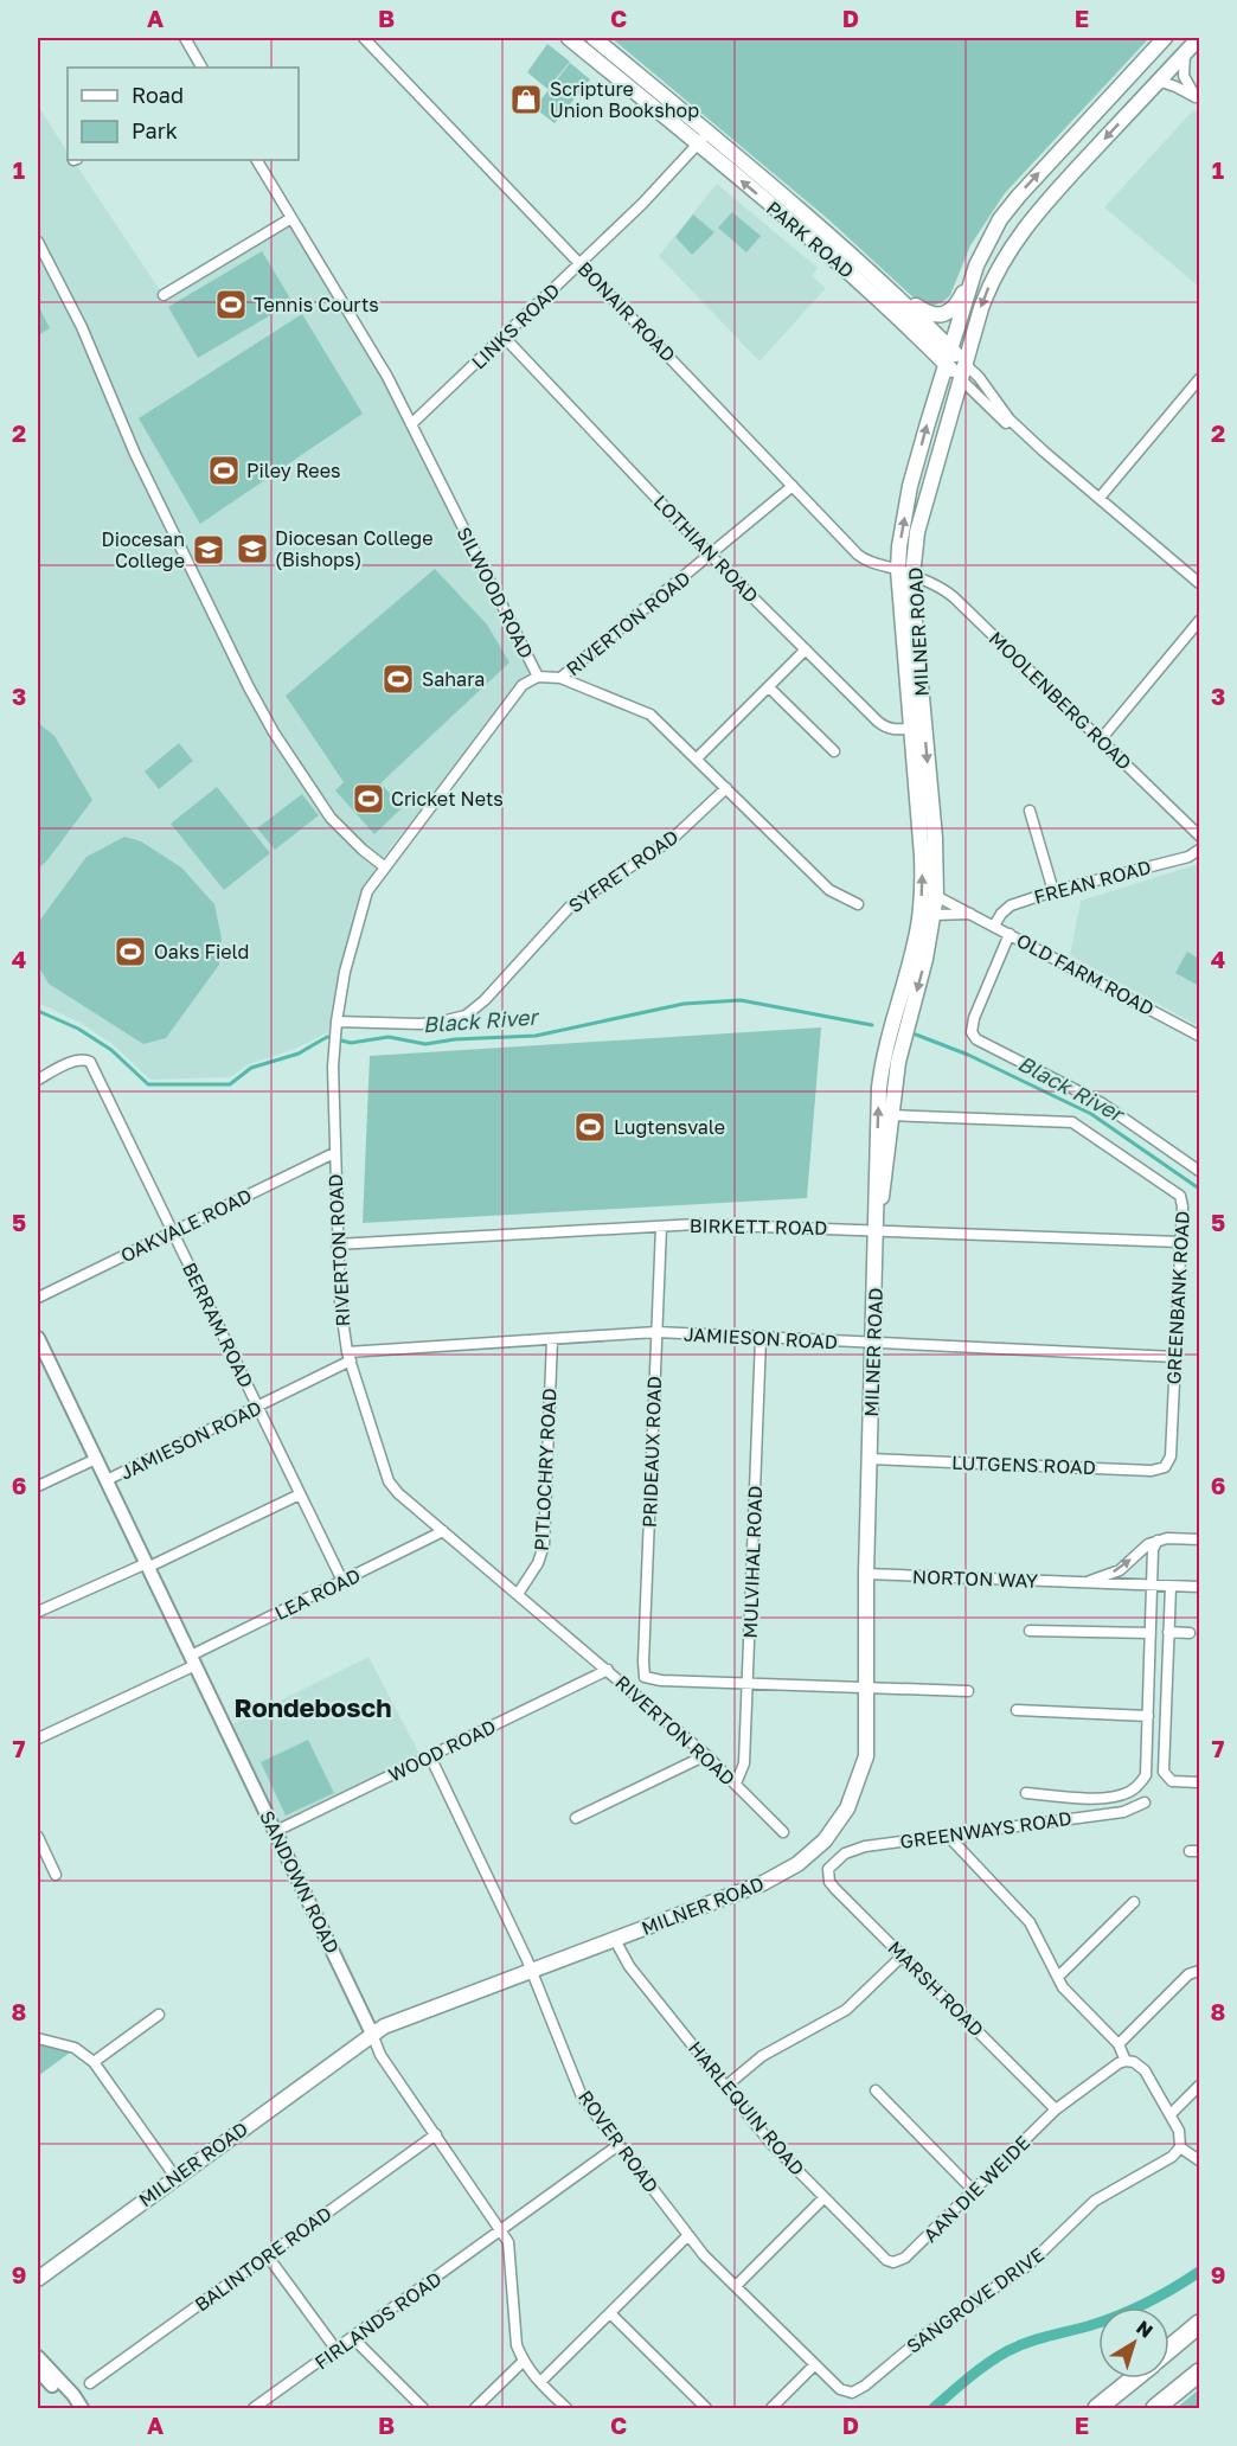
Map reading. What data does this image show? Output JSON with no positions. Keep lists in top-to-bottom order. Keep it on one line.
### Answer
{"streets":{"main road":["PARK ROAD","MILNER ROAD"],"street":["BONAIR ROAD","LINKS ROAD","LOTHIAN ROAD","SILWOOD ROAD","RIVERTON ROAD","MOOLENBERG ROAD","SYFRET ROAD","FREAN ROAD","OLD FARM ROAD","OAKVALE ROAD","BIRKETT ROAD","GREENBANK ROAD","BERRAM ROAD","JAMIESON ROAD","PRIDEAUX ROAD","LUTGENS ROAD","PITLOCHRY ROAD","MULVIHAL ROAD","NORTON WAY","LEA ROAD","WOOD ROAD","GREENWAYS ROAD","SANDOWN ROAD","MARSH ROAD","HARLEQUIN ROAD","ROVER ROAD","AAN DIE WEIDE","BALINTORE ROAD","SANGROVE DRIVE","FIRLANDS ROAD"]},"crossings":[["PARK ROAD","LINKS ROAD"],["PARK ROAD","MILNER ROAD"],["BONAIR ROAD","LINKS ROAD"],["BONAIR ROAD","RIVERTON ROAD"],["BONAIR ROAD","MILNER ROAD"],["BONAIR ROAD","MOOLENBERG ROAD"],["LINKS ROAD","LOTHIAN ROAD"],["LINKS ROAD","SILWOOD ROAD"],["LOTHIAN ROAD","RIVERTON ROAD"],["LOTHIAN ROAD","MILNER ROAD"],["SILWOOD ROAD","RIVERTON ROAD"],["SILWOOD ROAD","SYFRET ROAD"],["RIVERTON ROAD","SYFRET ROAD"],["RIVERTON ROAD","OAKVALE ROAD"],["RIVERTON ROAD","BIRKETT ROAD"],["RIVERTON ROAD","JAMIESON ROAD"],["RIVERTON ROAD","PITLOCHRY ROAD"],["RIVERTON ROAD","MULVIHAL ROAD"],["RIVERTON ROAD","LEA ROAD"],["RIVERTON ROAD","WOOD ROAD"],["MILNER ROAD","MOOLENBERG ROAD"],["MILNER ROAD","OLD FARM ROAD"],["MILNER ROAD","BIRKETT ROAD"],["MILNER ROAD","GREENBANK ROAD"],["MILNER ROAD","JAMIESON ROAD"],["MILNER ROAD","LUTGENS ROAD"],["MILNER ROAD","NORTON WAY"],["MILNER ROAD","SANDOWN ROAD"],["MILNER ROAD","HARLEQUIN ROAD"],["MILNER ROAD","ROVER ROAD"],["FREAN ROAD","OLD FARM ROAD"],["OAKVALE ROAD","BERRAM ROAD"],["BIRKETT ROAD","GREENBANK ROAD"],["BIRKETT ROAD","PRIDEAUX ROAD"],["GREENBANK ROAD","JAMIESON ROAD"],["GREENBANK ROAD","LUTGENS ROAD"],["BERRAM ROAD","JAMIESON ROAD"],["BERRAM ROAD","LEA ROAD"],["JAMIESON ROAD","PRIDEAUX ROAD"],["JAMIESON ROAD","PITLOCHRY ROAD"],["JAMIESON ROAD","MULVIHAL ROAD"],["JAMIESON ROAD","SANDOWN ROAD"],["LEA ROAD","SANDOWN ROAD"],["WOOD ROAD","SANDOWN ROAD"],["WOOD ROAD","ROVER ROAD"],["GREENWAYS ROAD","MARSH ROAD"],["SANDOWN ROAD","BALINTORE ROAD"],["SANDOWN ROAD","FIRLANDS ROAD"],["MARSH ROAD","AAN DIE WEIDE"],["HARLEQUIN ROAD","AAN DIE WEIDE"],["ROVER ROAD","SANGROVE DRIVE"],["ROVER ROAD","FIRLANDS ROAD"]],"districts":["Rondebosch"],"water":["Black River"],"places":{"shop":["Scripture Union Bookshop"],"sports":["Tennis Courts","Piley Rees","Sahara","Cricket Nets","Oaks Field","Lugtensvale"],"school or university":["Diocesan College (Bishops)","Diocesan College"]},"legend":["Road","Park"],"north":"top right","grid":{"columns":["A","B","C","D","E"],"rows":["1","2","3","4","5","6","7","8","9"]}}
